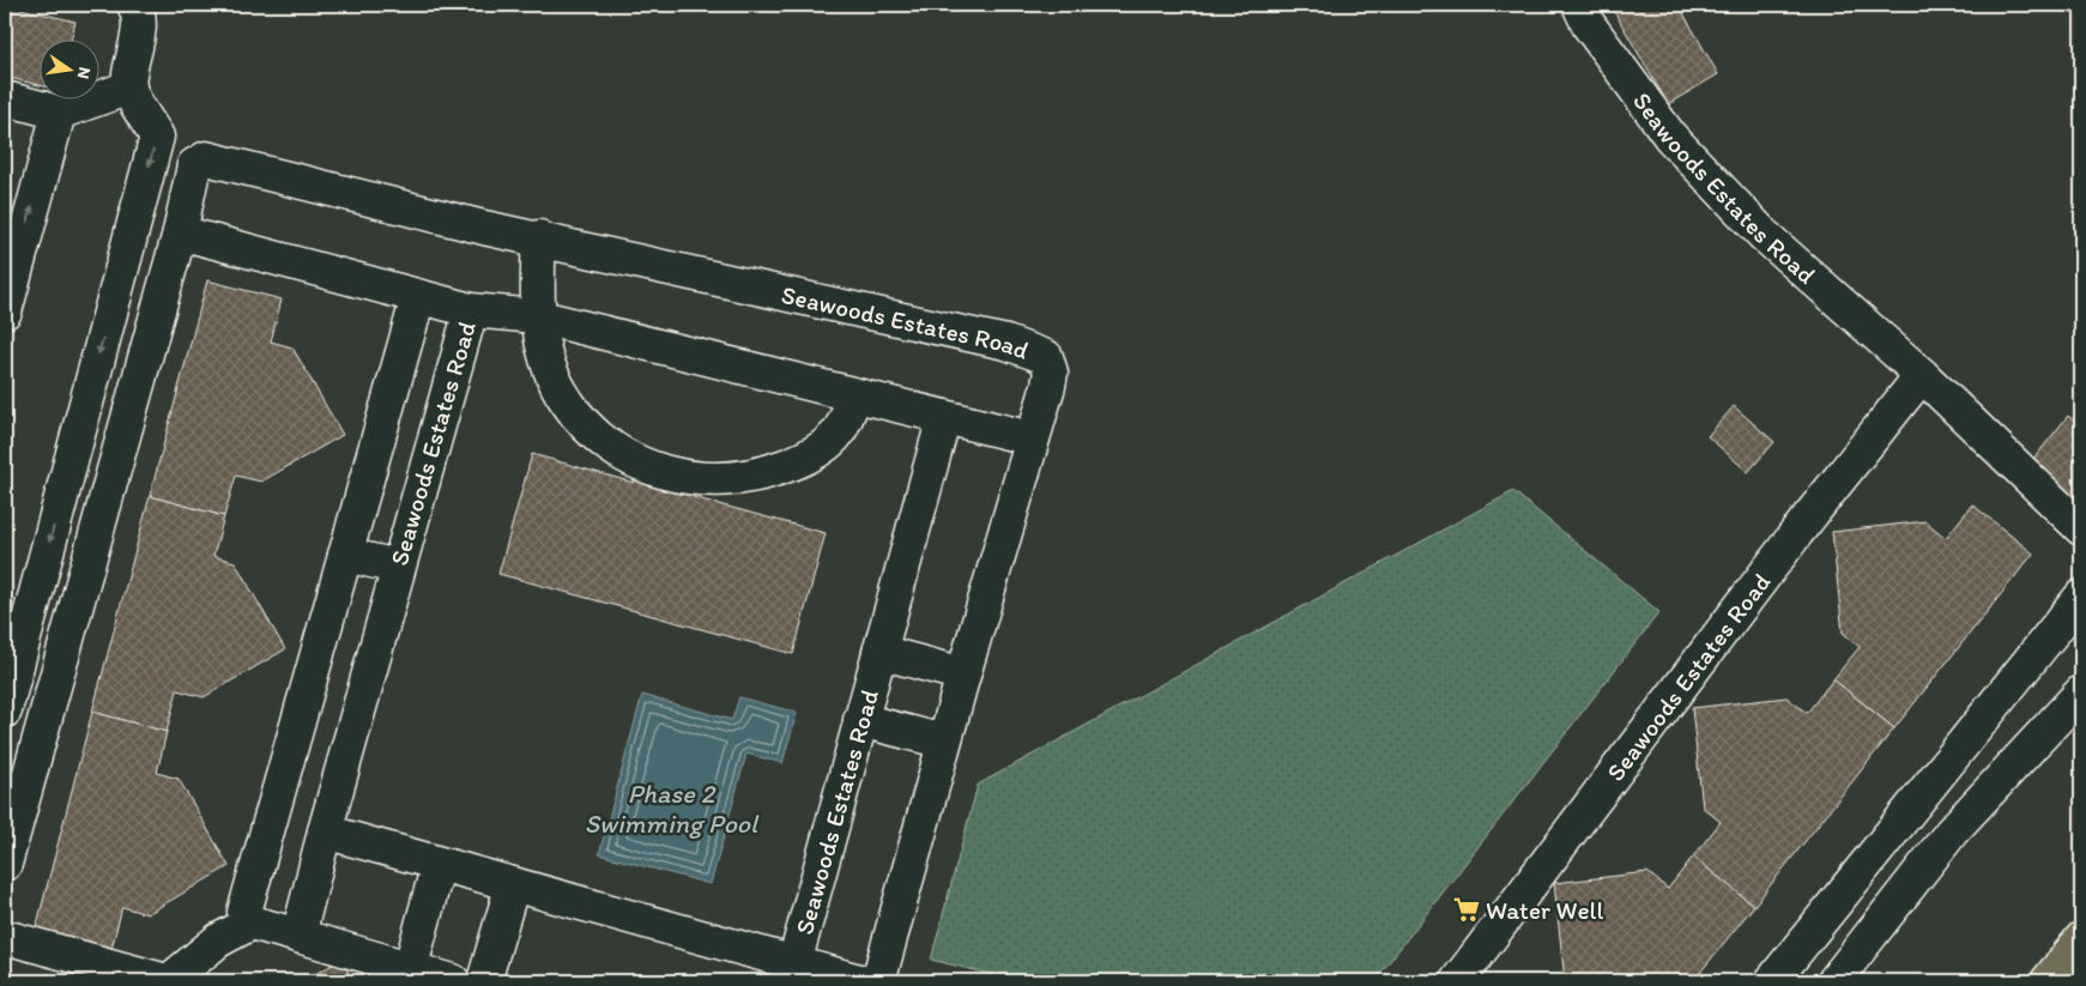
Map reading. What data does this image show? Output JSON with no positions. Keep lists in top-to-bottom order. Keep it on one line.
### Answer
{"streets":{"street":["Seawoods Estates Road"]},"water":["Phase 2 Swimming Pool"],"places":{"supermarket":["Water Well"]},"north":"right"}
